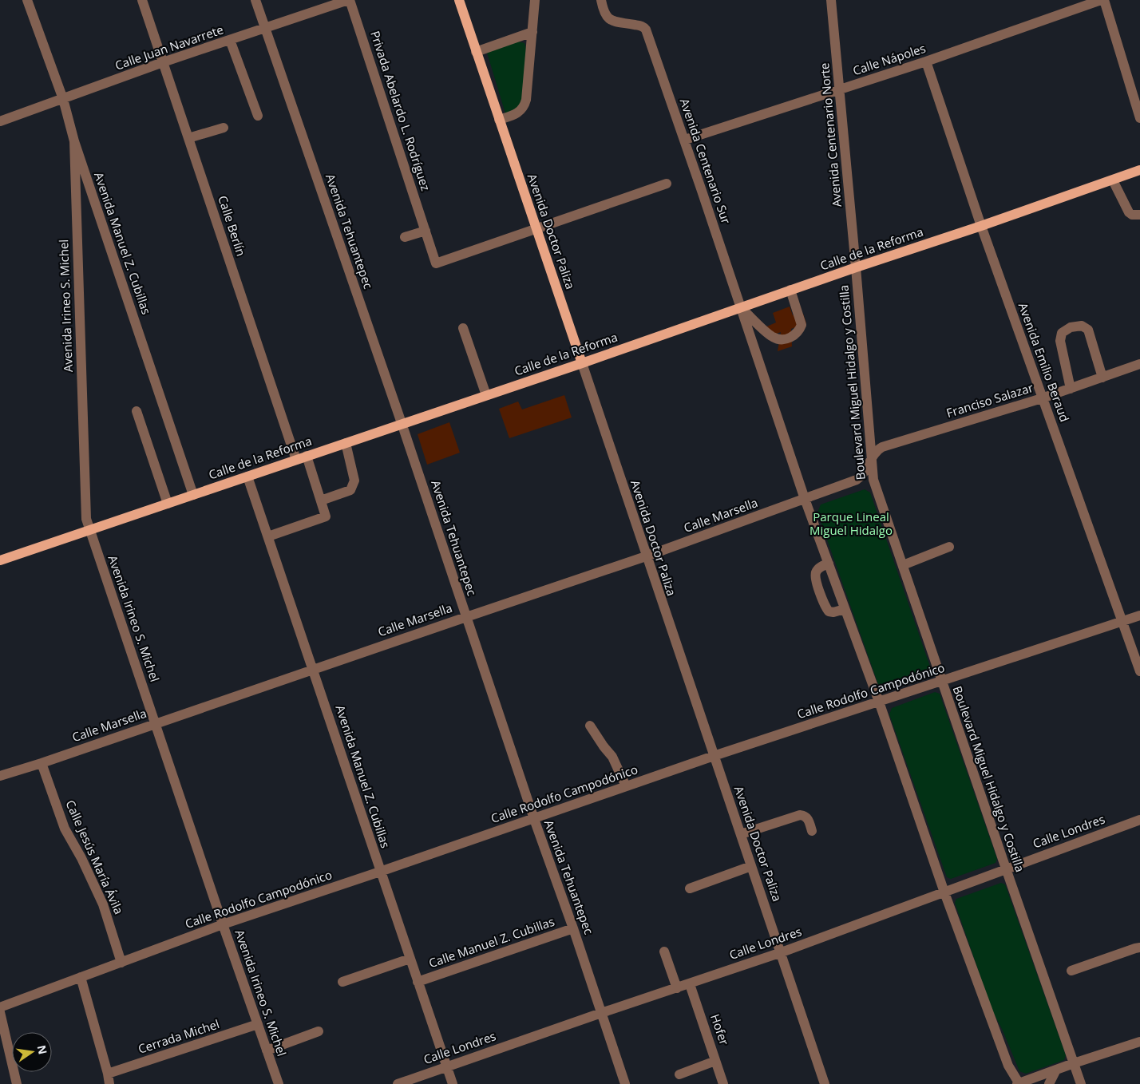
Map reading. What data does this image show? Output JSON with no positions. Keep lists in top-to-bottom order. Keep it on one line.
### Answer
{"streets":{"main road":["Avenida Doctor Paliza","Calle de la Reforma"],"street":["Calle Juan Navarrete","Calle Nápoles","Privada Abelardo L. Rodríguez","Avenida Centenario Norte","Avenida Centenario Sur","Calle Berlín","Avenida Tehuantepec","Avenida Manuel Z. Cubillas","Avenida Irineo S. Michel","Avenida Emilio Beraud","Boulevard Miguel Hidalgo y Costilla","Franciso Salazar","Calle Marsella","Calle Rodolfo Campodónico","Calle Londres","Calle Jesús María Ávila","Calle Manuel Z. Cubillas","Hofer","Cerrada Michel"]},"crossings":[["Calle Juan Navarrete","Privada Abelardo L. Rodríguez"],["Calle Juan Navarrete","Calle Berlín"],["Calle Juan Navarrete","Avenida Tehuantepec"],["Calle Juan Navarrete","Avenida Manuel Z. Cubillas"],["Calle Nápoles","Avenida Centenario Norte"],["Calle Nápoles","Avenida Centenario Sur"],["Calle Nápoles","Avenida Emilio Beraud"],["Privada Abelardo L. Rodríguez","Avenida Doctor Paliza"],["Avenida Centenario Norte","Calle de la Reforma"],["Avenida Centenario Norte","Boulevard Miguel Hidalgo y Costilla"],["Avenida Centenario Sur","Calle de la Reforma"],["Calle Berlín","Calle de la Reforma"],["Avenida Tehuantepec","Calle de la Reforma"],["Avenida Tehuantepec","Calle Marsella"],["Avenida Tehuantepec","Calle Rodolfo Campodónico"],["Avenida Tehuantepec","Calle Londres"],["Avenida Tehuantepec","Calle Manuel Z. Cubillas"],["Avenida Doctor Paliza","Calle de la Reforma"],["Avenida Doctor Paliza","Calle Marsella"],["Avenida Doctor Paliza","Calle Rodolfo Campodónico"],["Avenida Doctor Paliza","Calle Londres"],["Avenida Manuel Z. Cubillas","Calle de la Reforma"],["Avenida Manuel Z. Cubillas","Avenida Irineo S. Michel"],["Avenida Manuel Z. Cubillas","Calle Marsella"],["Avenida Manuel Z. Cubillas","Calle Rodolfo Campodónico"],["Avenida Manuel Z. Cubillas","Calle Londres"],["Avenida Manuel Z. Cubillas","Calle Manuel Z. Cubillas"],["Calle de la Reforma","Avenida Irineo S. Michel"],["Calle de la Reforma","Avenida Emilio Beraud"],["Calle de la Reforma","Boulevard Miguel Hidalgo y Costilla"],["Avenida Irineo S. Michel","Calle Marsella"],["Avenida Irineo S. Michel","Calle Rodolfo Campodónico"],["Avenida Irineo S. Michel","Cerrada Michel"],["Avenida Emilio Beraud","Franciso Salazar"],["Avenida Emilio Beraud","Calle Rodolfo Campodónico"],["Boulevard Miguel Hidalgo y Costilla","Franciso Salazar"],["Boulevard Miguel Hidalgo y Costilla","Calle Marsella"],["Boulevard Miguel Hidalgo y Costilla","Calle Rodolfo Campodónico"],["Boulevard Miguel Hidalgo y Costilla","Calle Londres"],["Franciso Salazar","Calle Marsella"],["Calle Marsella","Calle Jesús María Ávila"],["Calle Rodolfo Campodónico","Calle Jesús María Ávila"],["Calle Londres","Hofer"]],"parks":["Parque Lineal Miguel Hidalgo"],"north":"right"}
